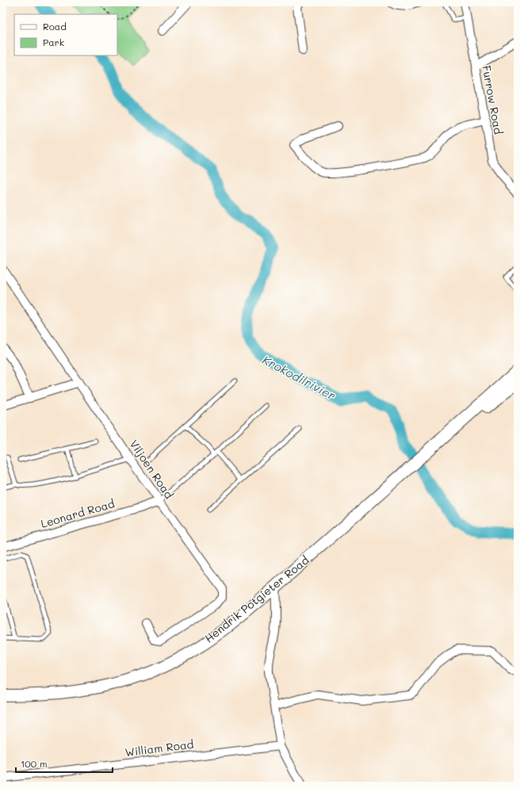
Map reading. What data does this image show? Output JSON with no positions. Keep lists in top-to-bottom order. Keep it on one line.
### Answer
{"streets":{"main road":["Hendrik Potgieter Road"],"street":["Furrow Road","Viljoen Road","Leonard Road","William Road"]},"crossings":[["Viljoen Road","Leonard Road"]],"water":["Krokodilrivier"],"legend":["Road","Park"],"scale_bar":"100 m"}
